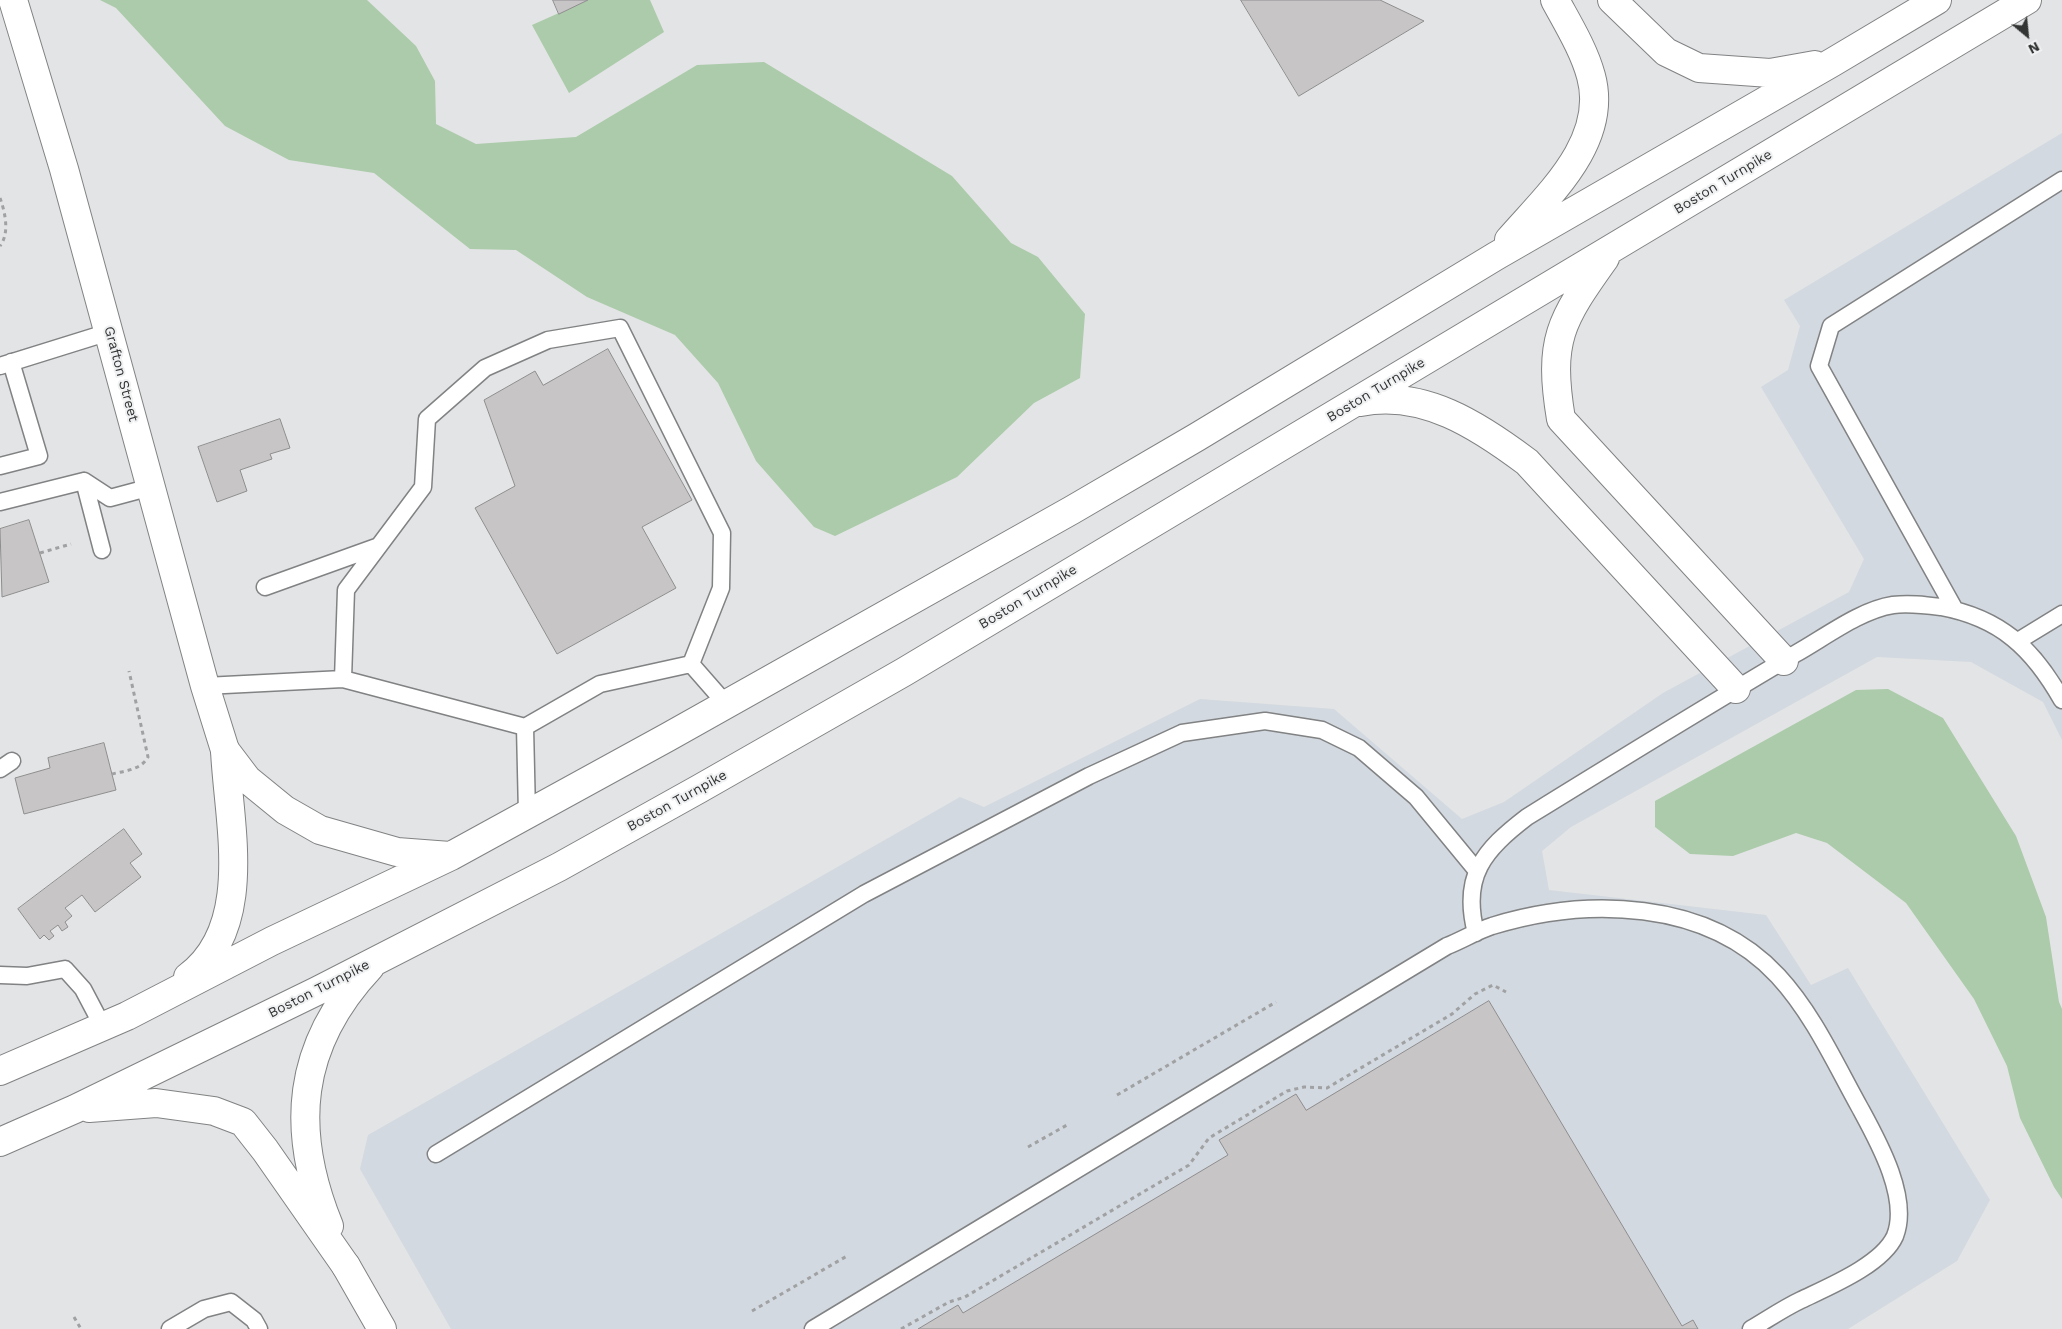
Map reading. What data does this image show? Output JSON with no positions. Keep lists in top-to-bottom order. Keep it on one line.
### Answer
{"streets":{"main road":["Boston Turnpike","Grafton Street"]},"north":"bottom right"}
